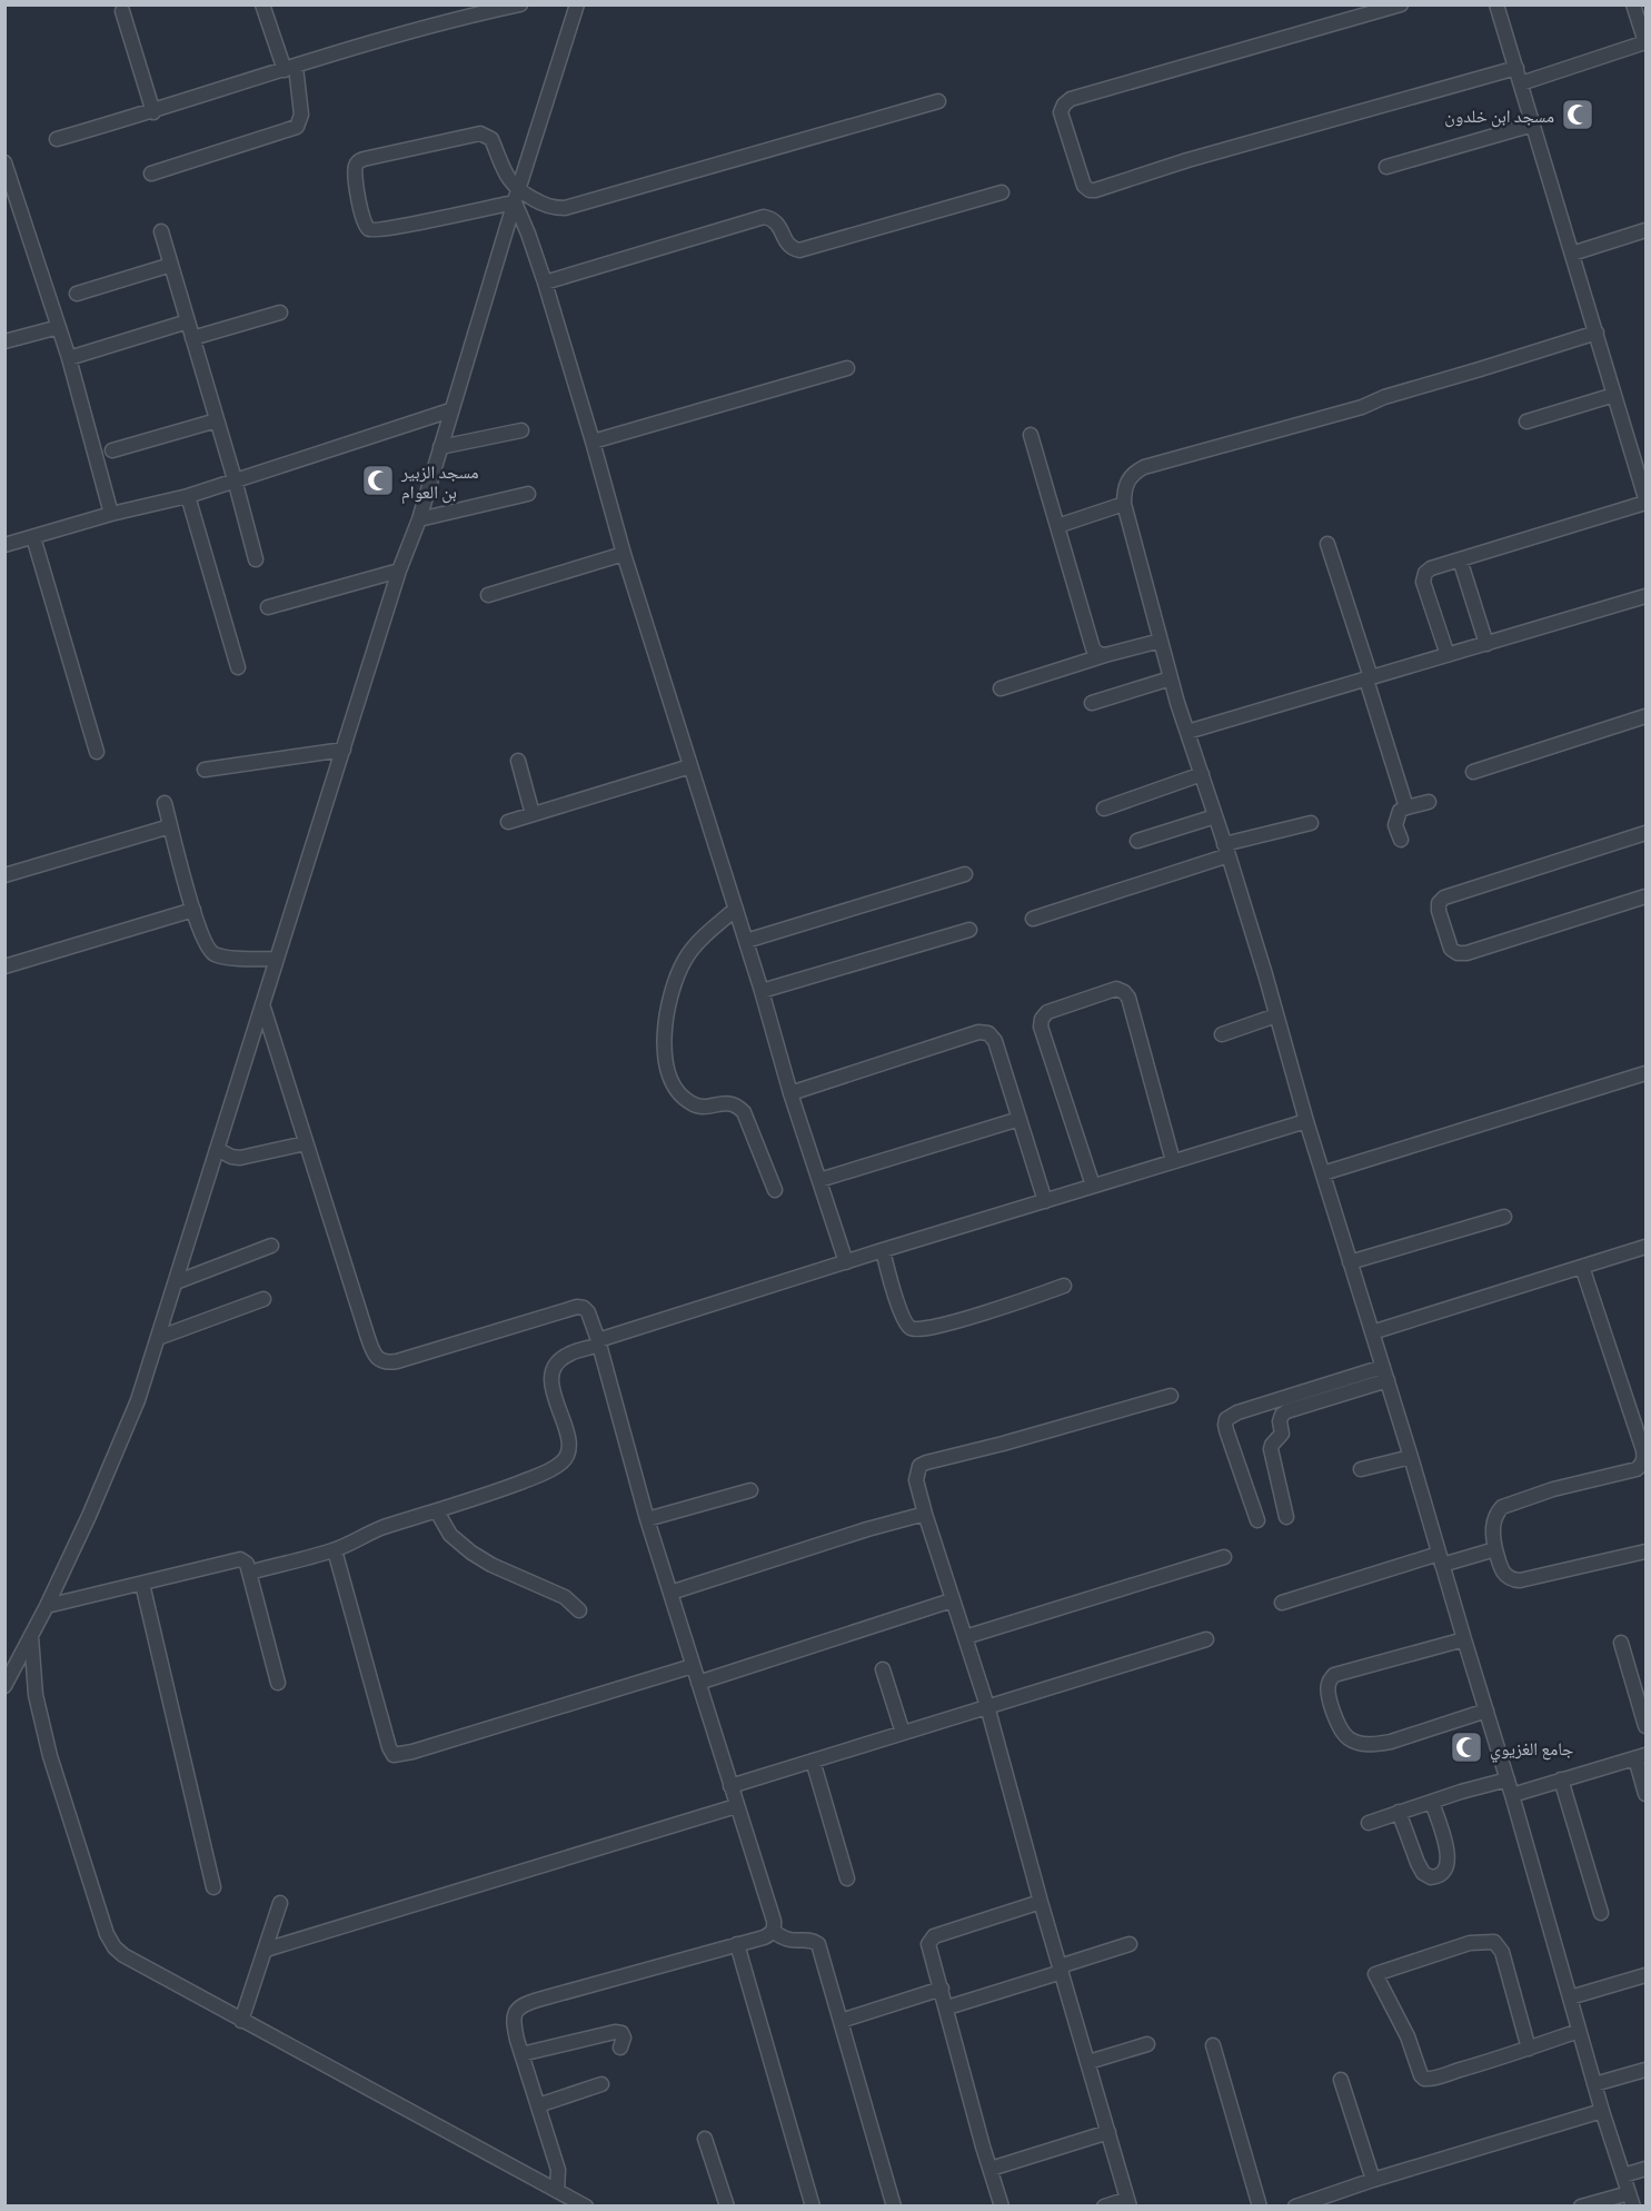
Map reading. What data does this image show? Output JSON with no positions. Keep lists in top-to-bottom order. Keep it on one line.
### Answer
{"places":{"mosque":["مسجد ابن خلدون","مسجد الزبير بن العوام","جامع الغزيوي"]}}
